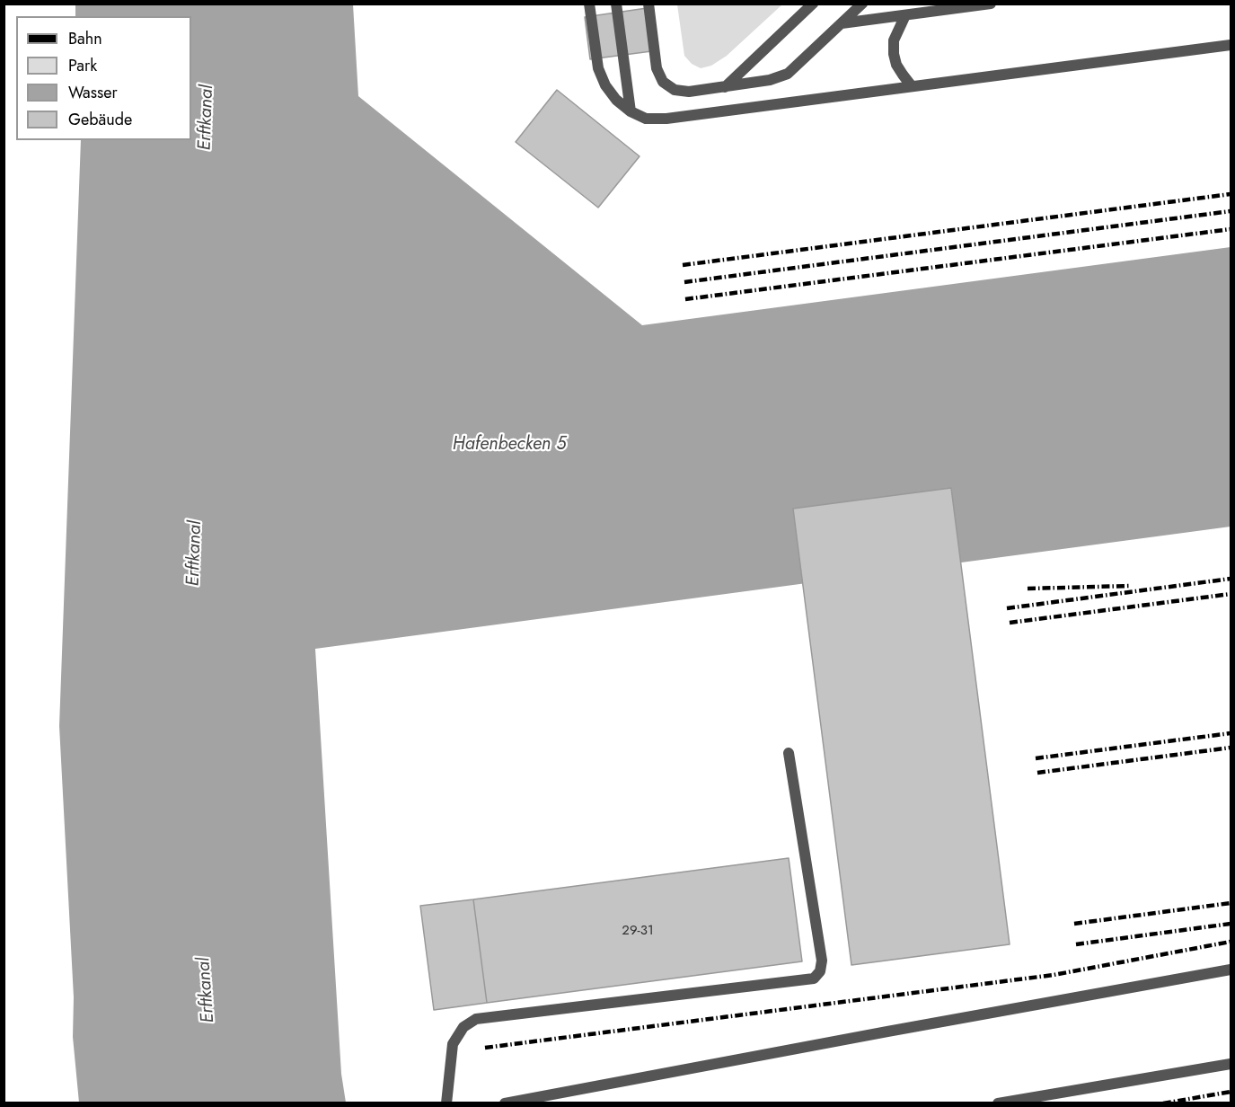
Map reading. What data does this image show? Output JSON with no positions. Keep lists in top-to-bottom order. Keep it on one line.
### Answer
{"water":["Erftkanal","Hafenbecken 5"],"house_numbers":["29-31"],"legend":["Bahn","Park","Wasser","Gebäude"]}
